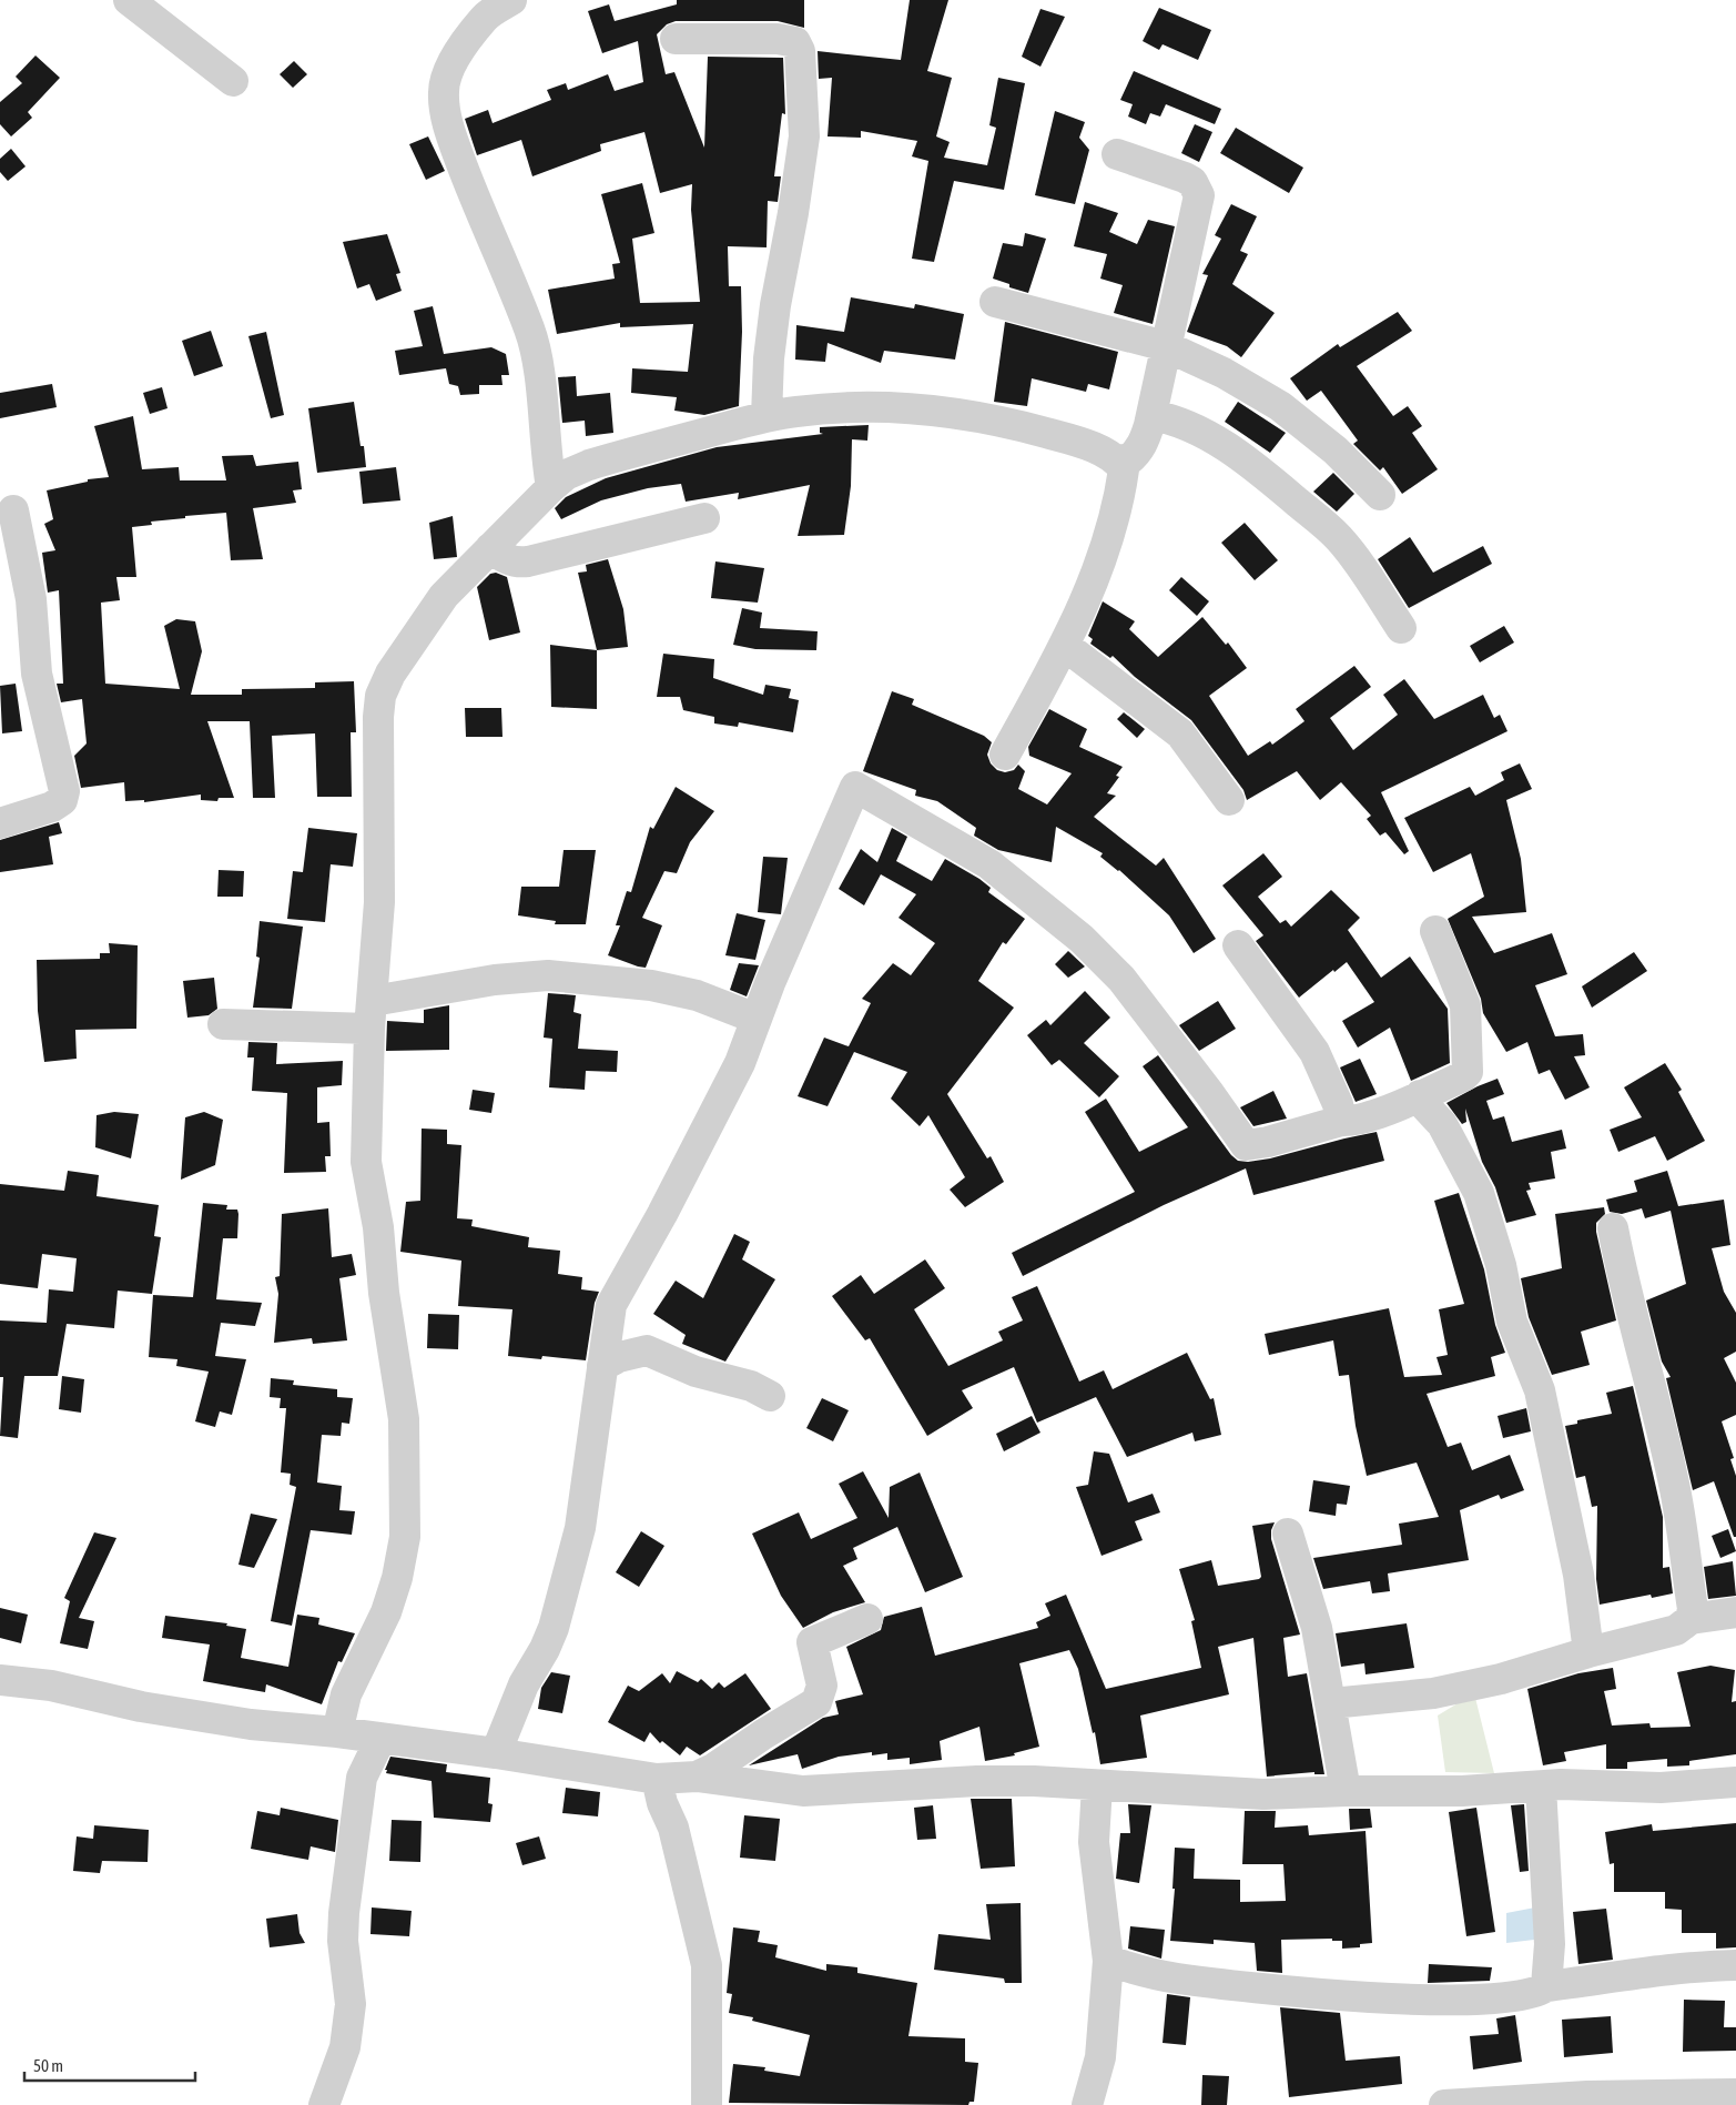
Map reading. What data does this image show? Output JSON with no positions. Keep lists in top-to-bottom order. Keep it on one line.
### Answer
{"scale_bar":"50 m"}
